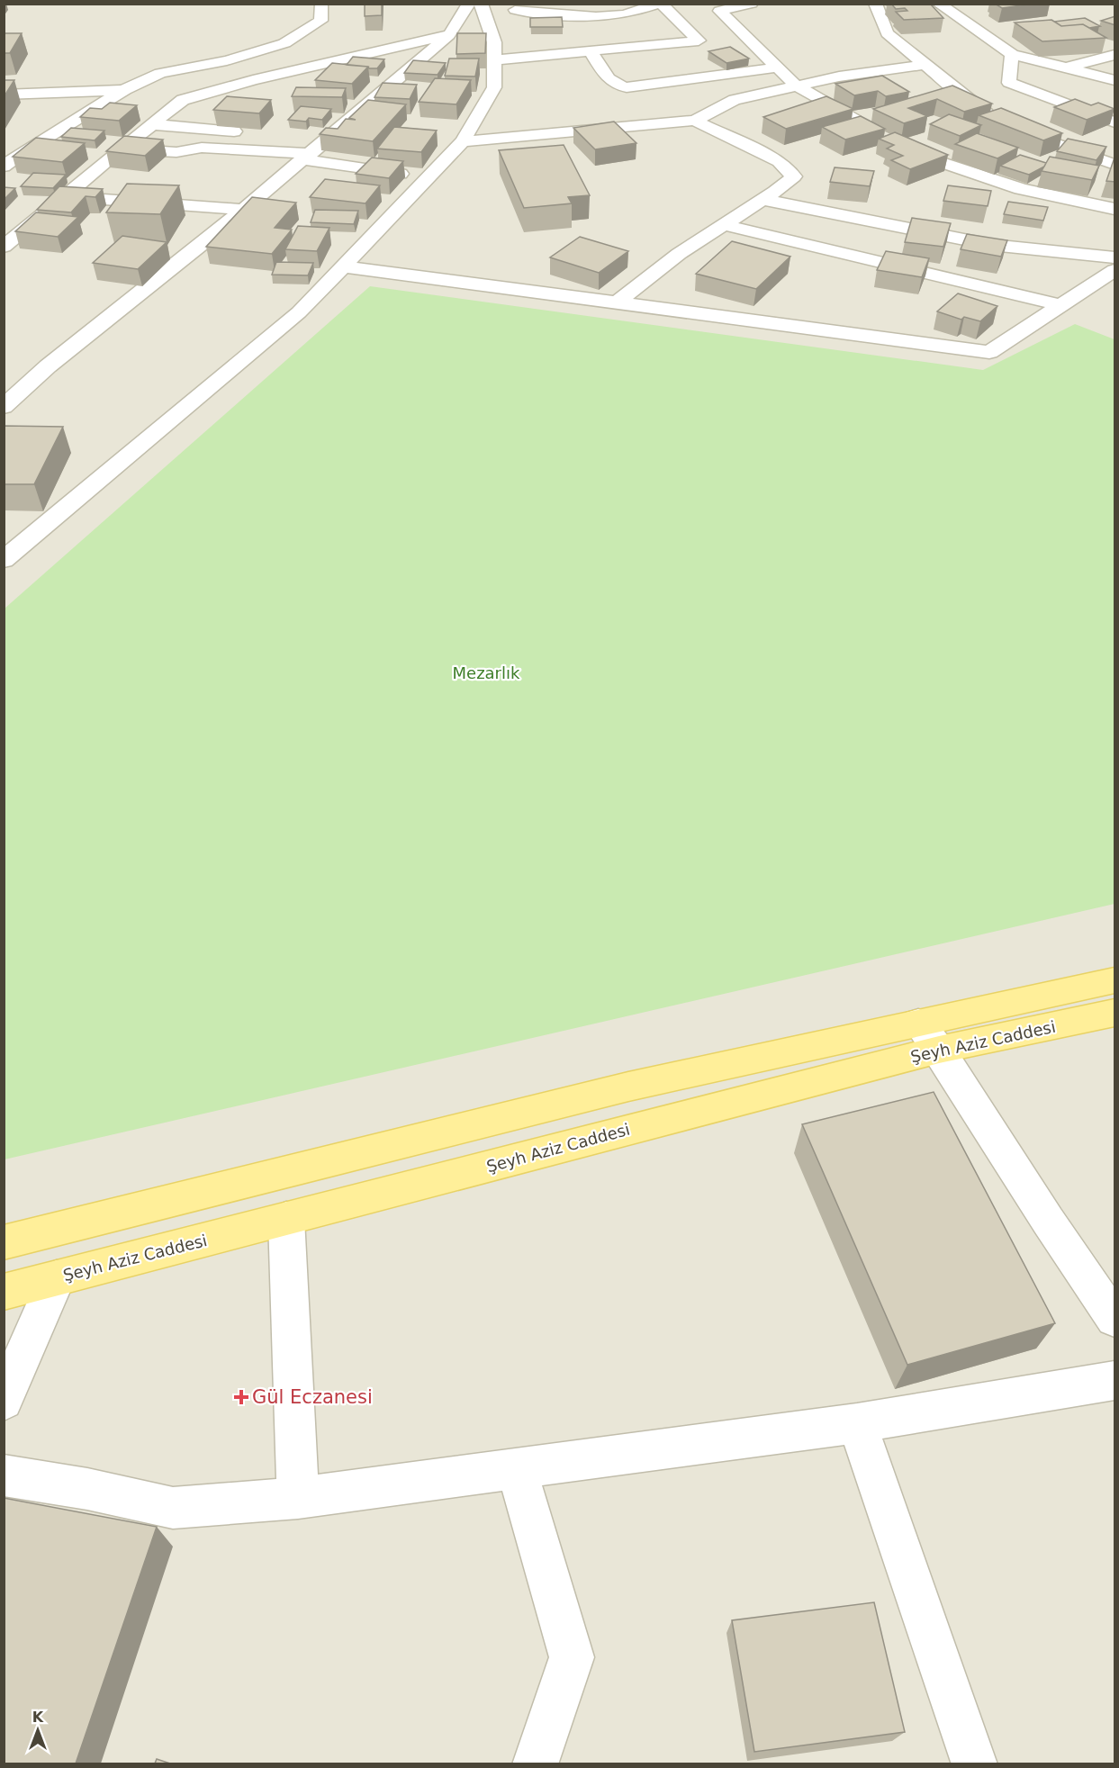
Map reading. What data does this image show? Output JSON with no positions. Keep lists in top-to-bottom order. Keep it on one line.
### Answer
{"streets":{"main road":["Şeyh Aziz Caddesi"]},"parks":["Mezarlık"],"places":{"health":["Gül Eczanesi"]},"north":"top"}
